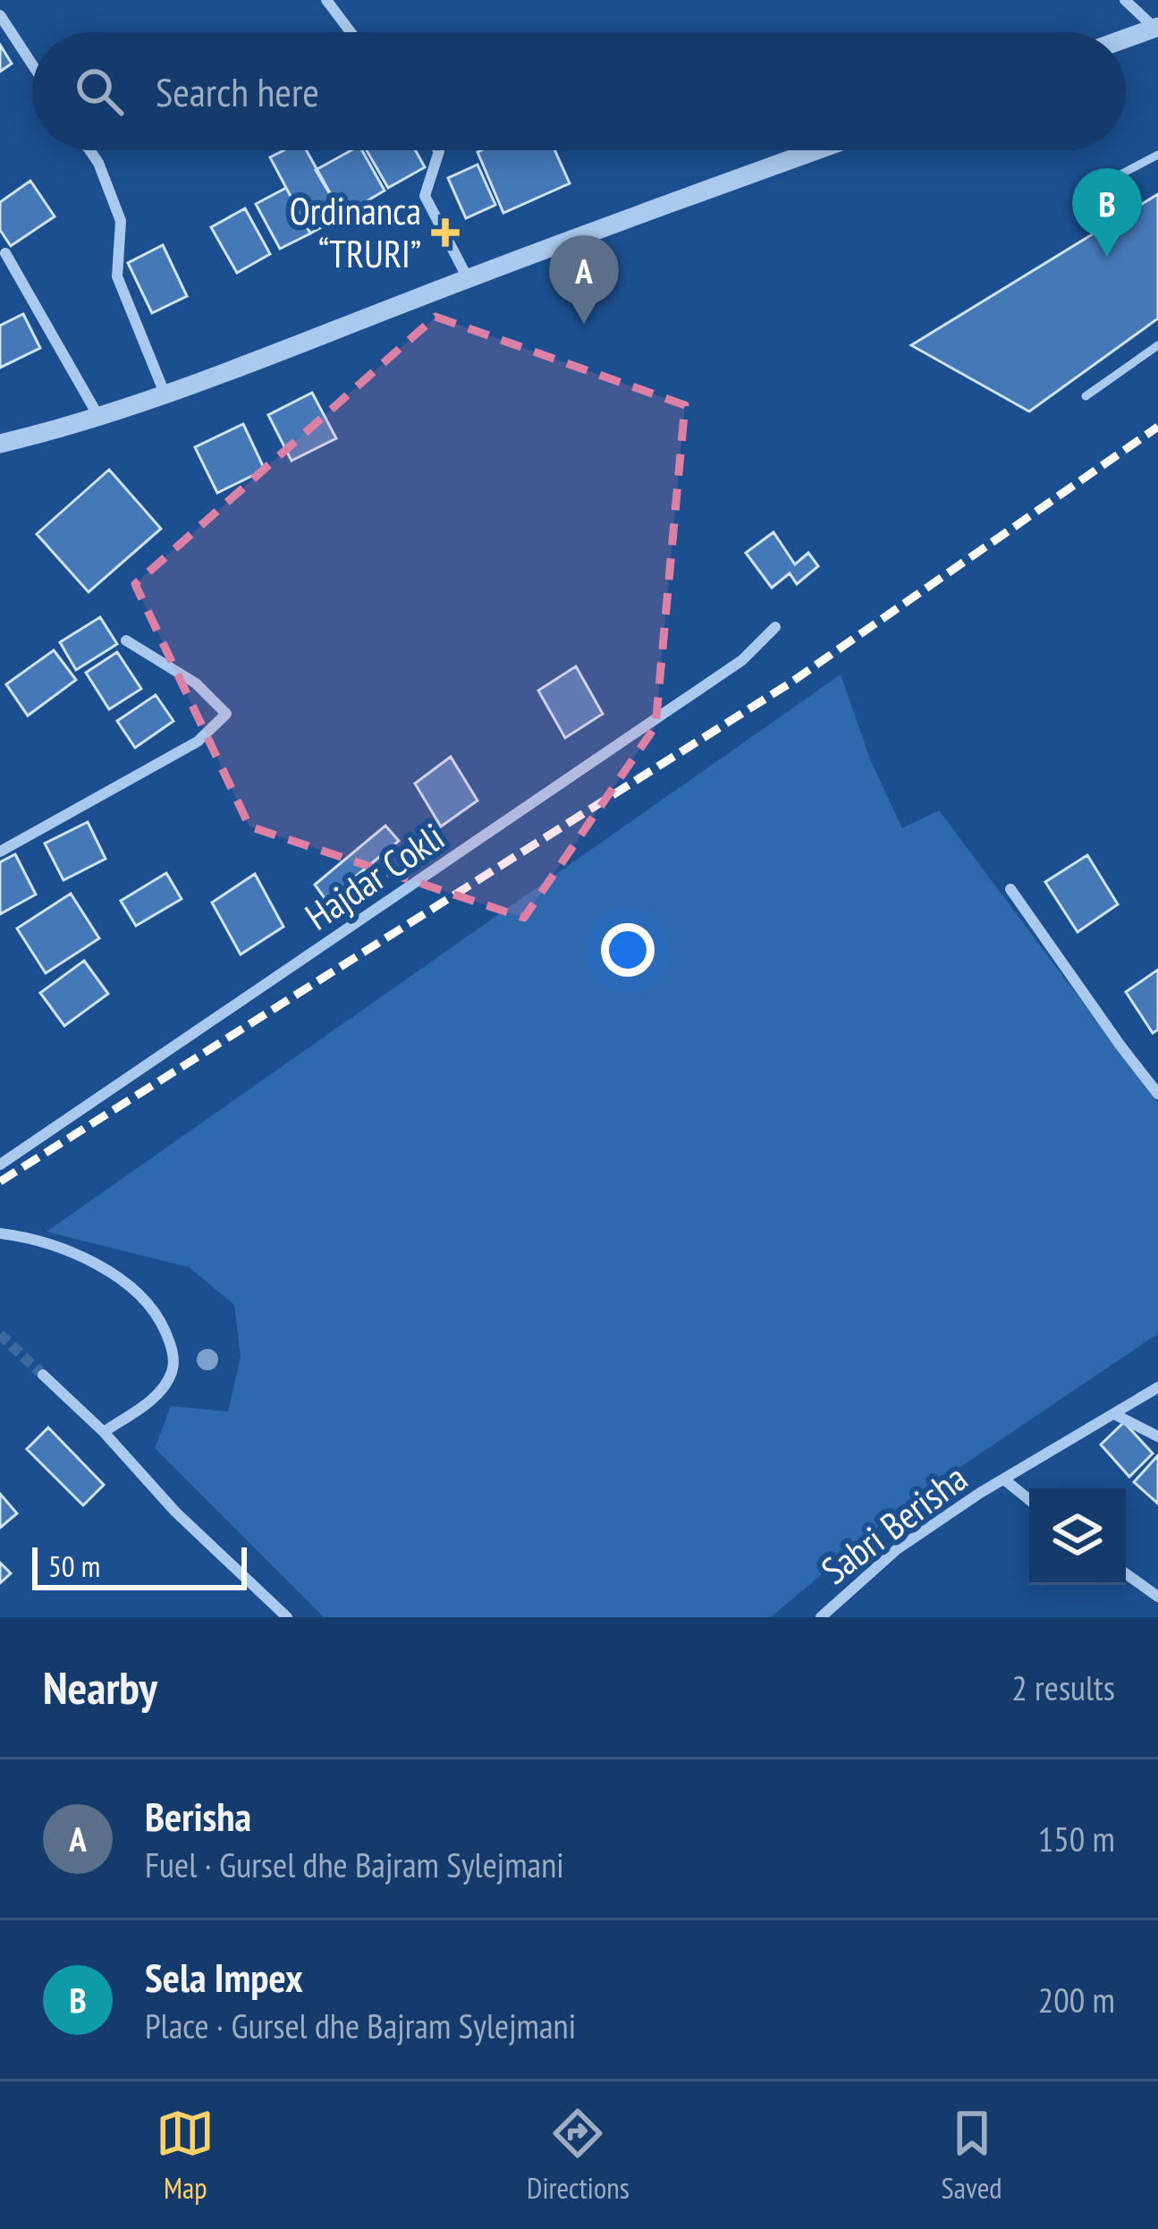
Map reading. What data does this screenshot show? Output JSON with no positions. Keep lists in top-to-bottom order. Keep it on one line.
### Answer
{"streets":{"street":["Hajdar Cokli","Sabri Berisha"]},"places":{"health":["Ordinanca “TRURI”"]},"scale_bar":"50 m","page":{"search":"Search here","pins":["B","A"],"scale":"50 m","heading":["Nearby","2 results"],"list":[{"mark":"A","name":"Berisha","note":"Fuel · Gursel dhe Bajram Sylejmani","value":"150 m"},{"mark":"B","name":"Sela Impex","note":"Place · Gursel dhe Bajram Sylejmani","value":"200 m"}],"nav":["Map","Directions","Saved"]}}
